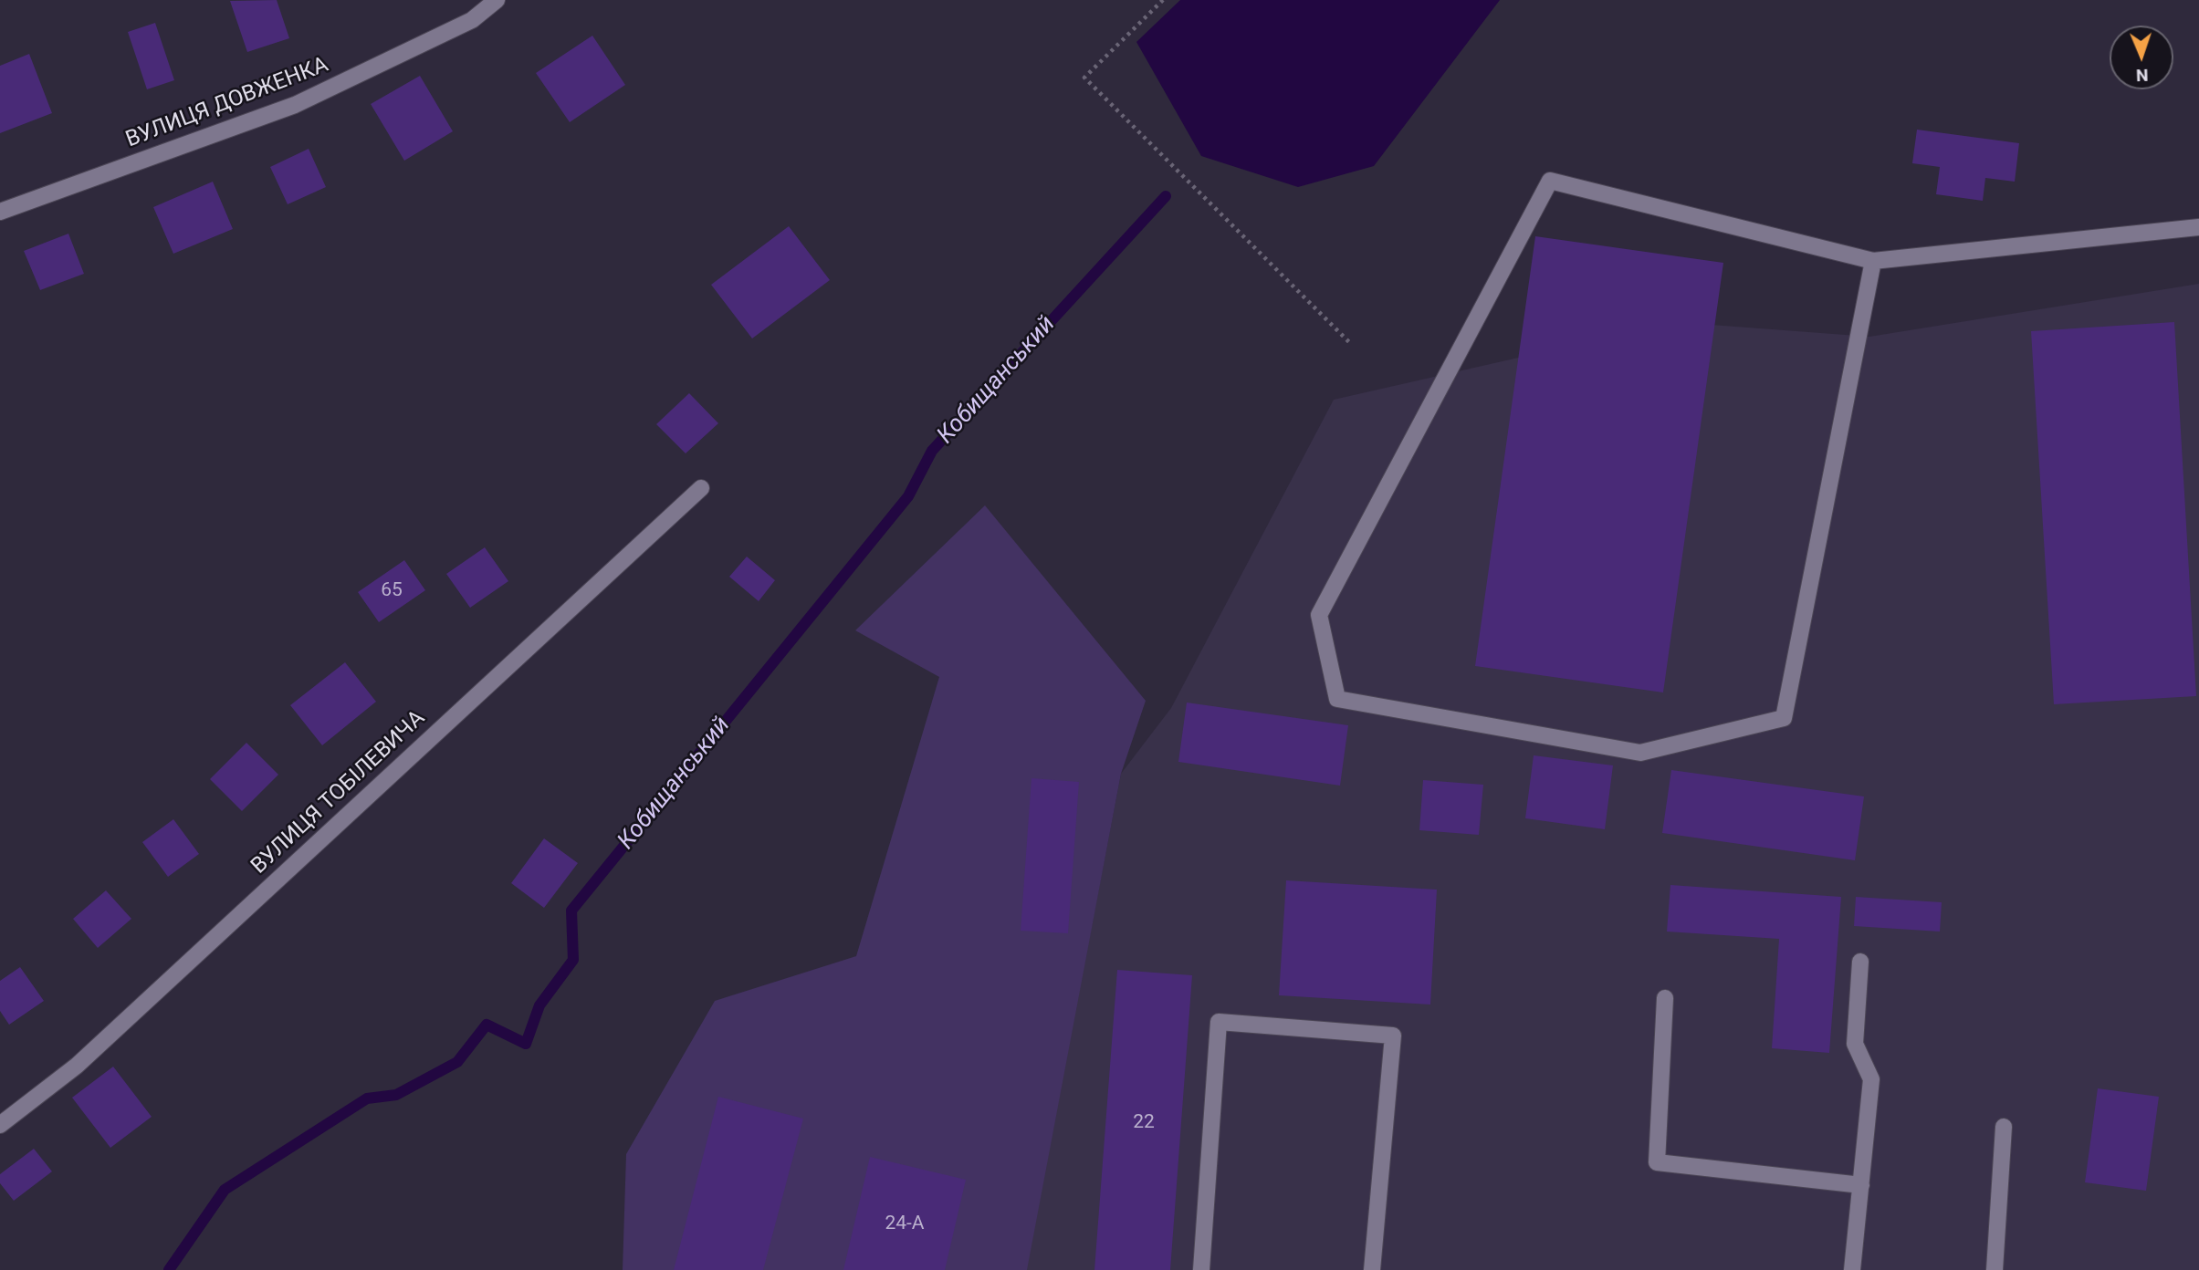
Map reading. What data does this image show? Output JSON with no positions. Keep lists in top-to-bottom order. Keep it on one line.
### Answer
{"streets":{"street":["ВУЛИЦЯ ДОВЖЕНКА","ВУЛИЦЯ ТОБІЛЕВИЧА"]},"water":["Кобищанський"],"house_numbers":["65","22","24-А"],"north":"bottom"}
